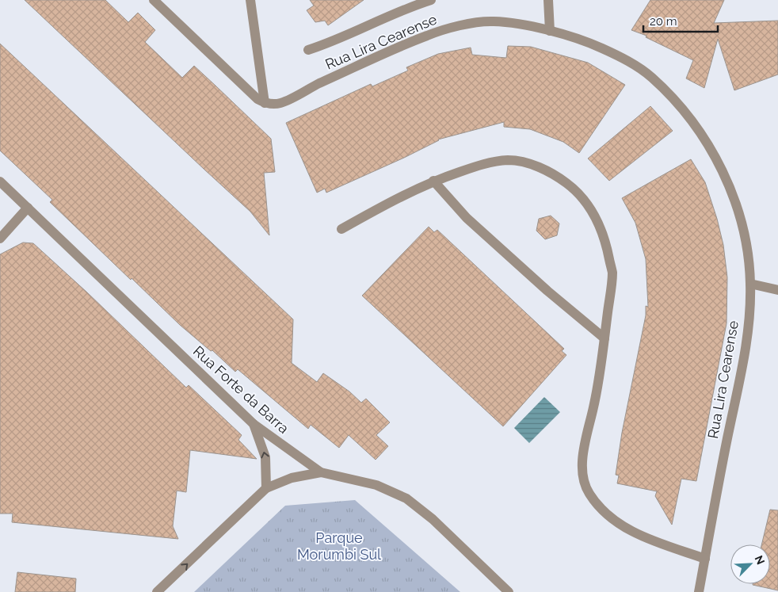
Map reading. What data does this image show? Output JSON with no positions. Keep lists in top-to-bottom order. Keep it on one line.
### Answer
{"streets":{"street":["Rua Lira Cearense","Rua Forte da Barra"]},"parks":["Parque Morumbi Sul"],"scale_bar":"20 m","north":"top right"}
